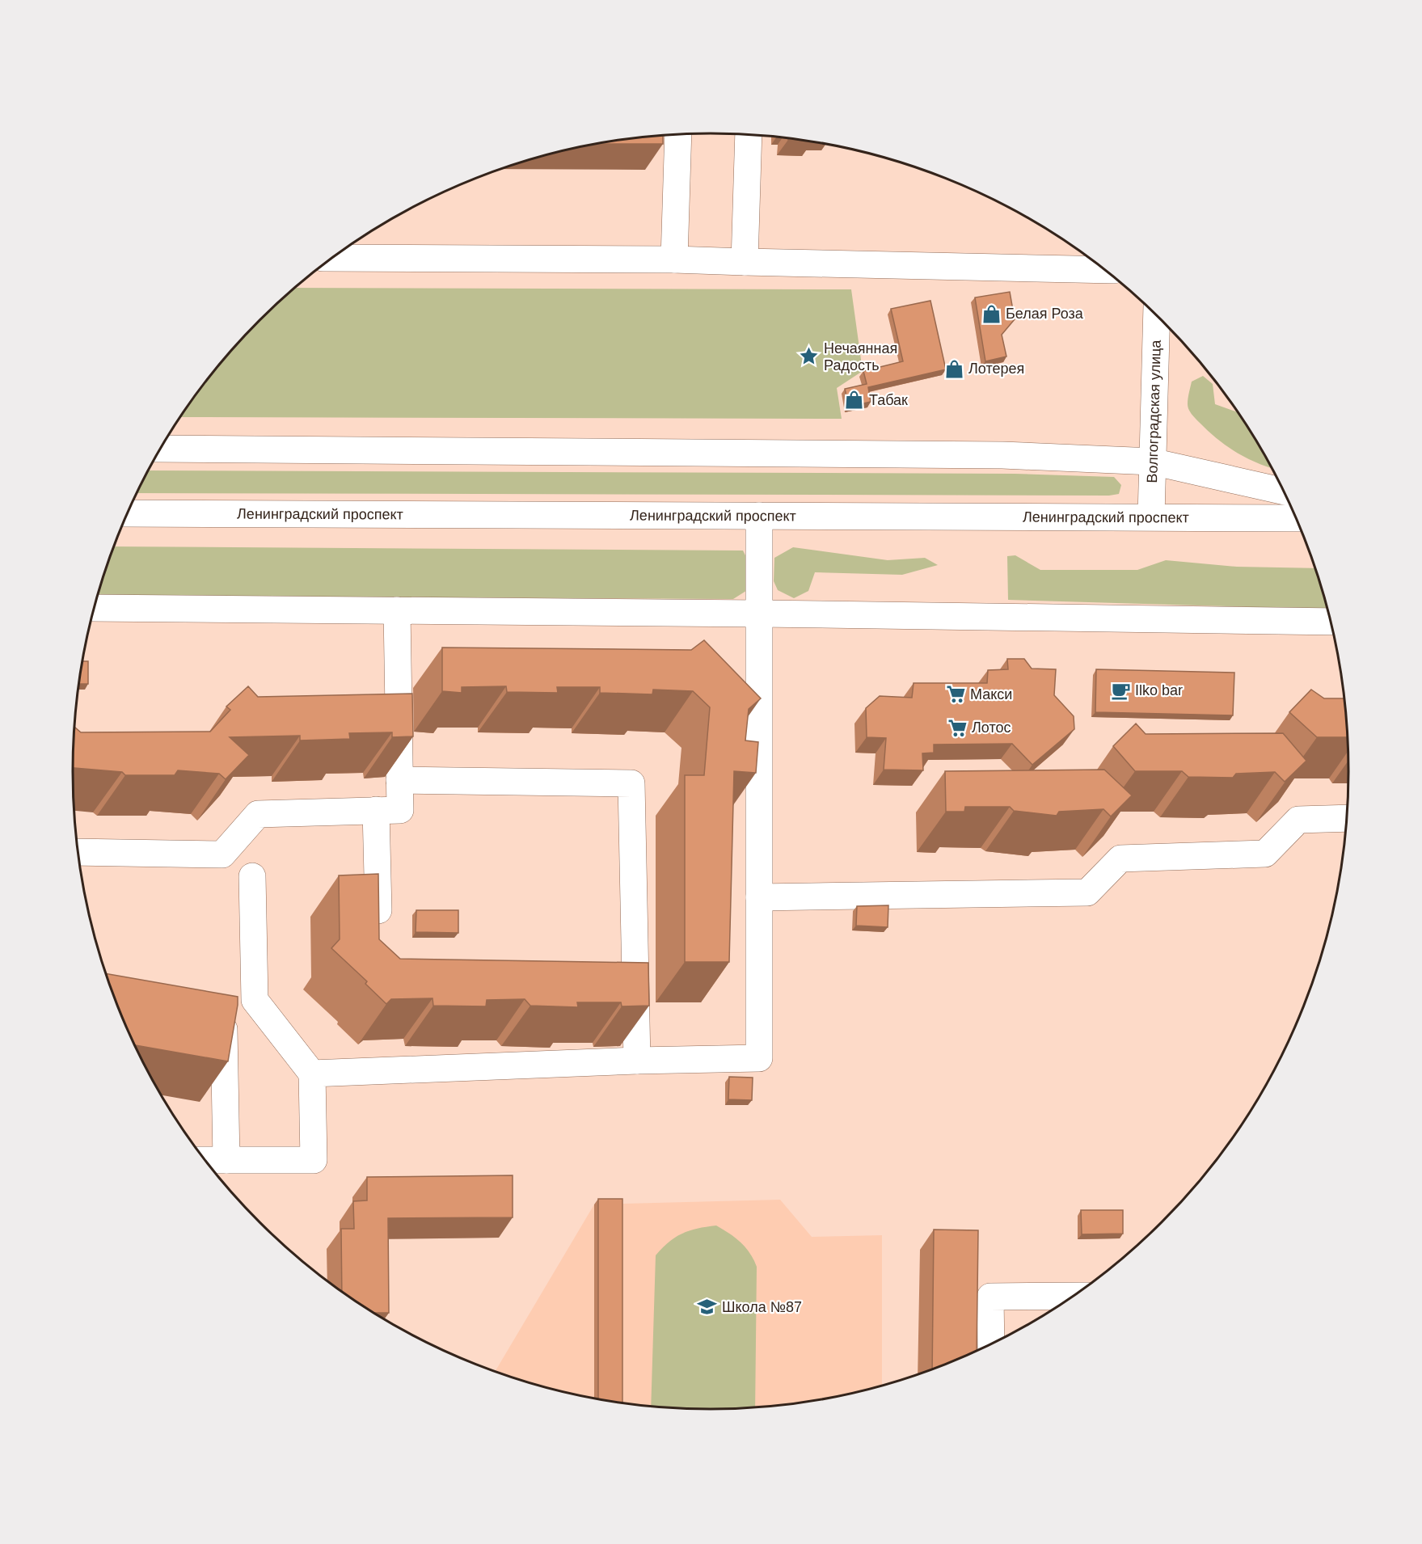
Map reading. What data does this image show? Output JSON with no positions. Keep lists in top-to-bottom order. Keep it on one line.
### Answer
{"streets":{"main road":["Волгоградская улица","Ленинградский проспект"]},"crossings":[["Волгоградская улица","Ленинградский проспект"]],"places":{"shop":["Белая Роза","Лотерея","Табак"],"place":["Нечаянная Радость"],"cafe":["Ilko bar"],"supermarket":["Макси","Лотос"],"school or university":["Школа №87"]}}
